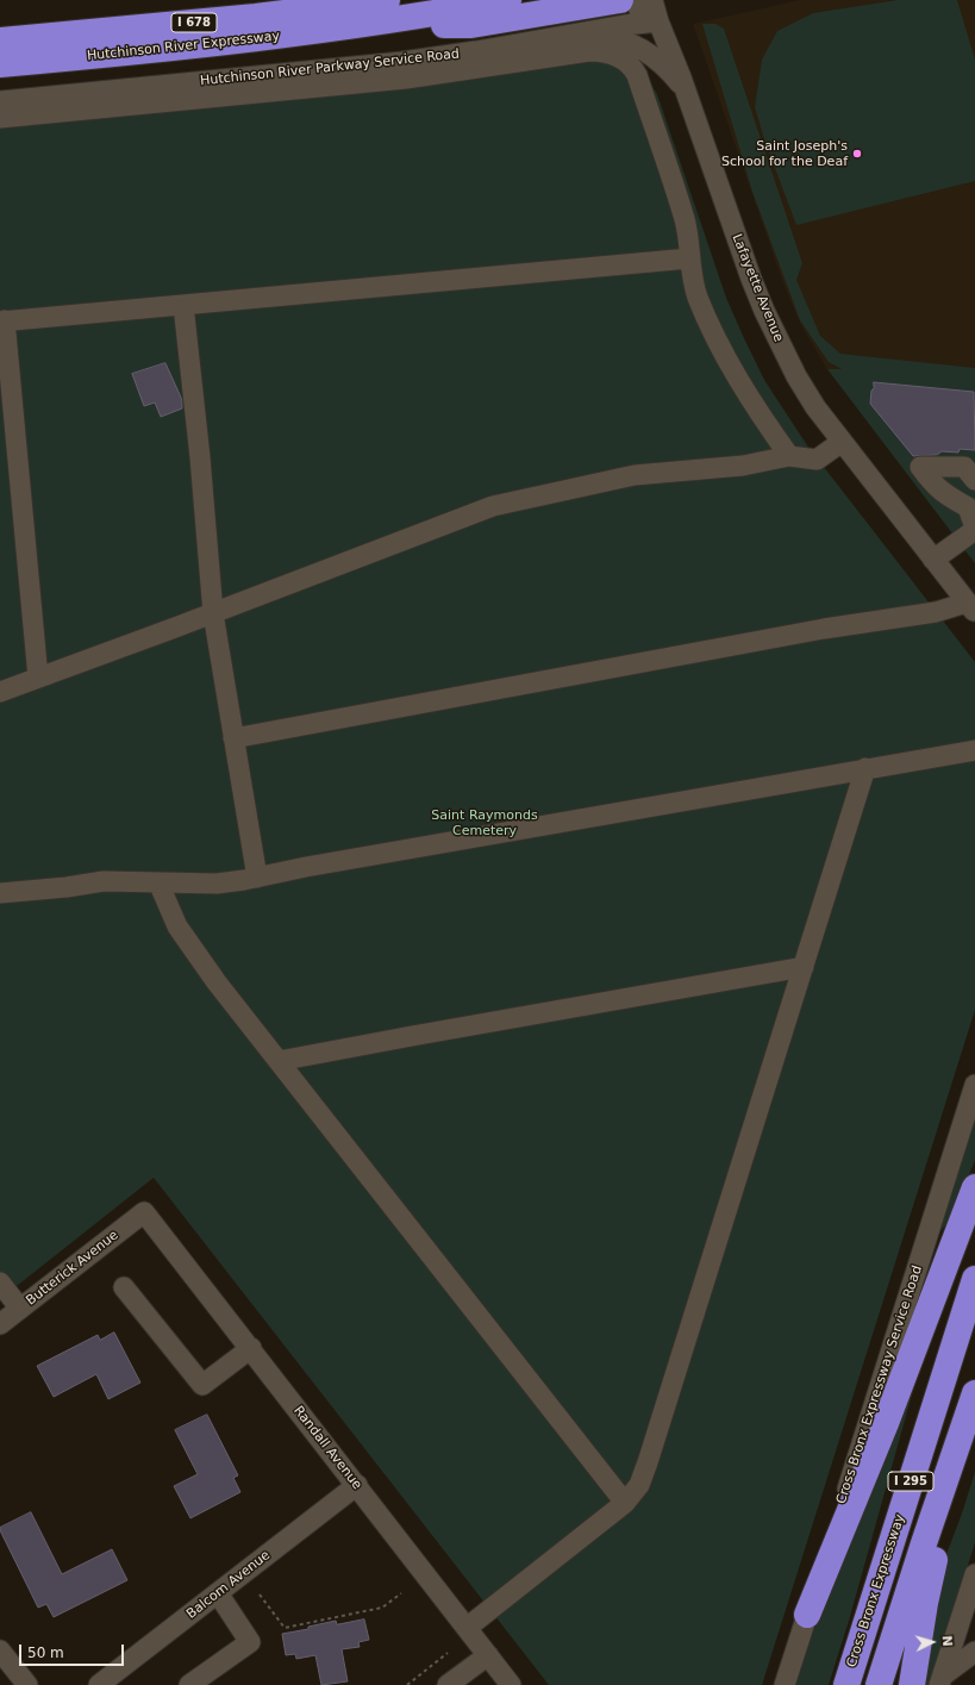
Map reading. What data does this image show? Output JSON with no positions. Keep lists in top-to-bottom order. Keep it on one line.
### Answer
{"streets":{"highway":["I 678","Hutchinson River Expressway","I 295","Cross Bronx Expressway"],"street":["Hutchinson River Parkway Service Road","Lafayette Avenue","Butterick Avenue","Cross Bronx Expressway Service Road","Randall Avenue","Balcom Avenue"]},"crossings":[["Hutchinson River Parkway Service Road","Lafayette Avenue"],["Butterick Avenue","Randall Avenue"],["Randall Avenue","Balcom Avenue"]],"parks":["Saint Raymonds Cemetery"],"places":["Saint Joseph's School for the Deaf"],"scale_bar":"50 m","north":"right"}
